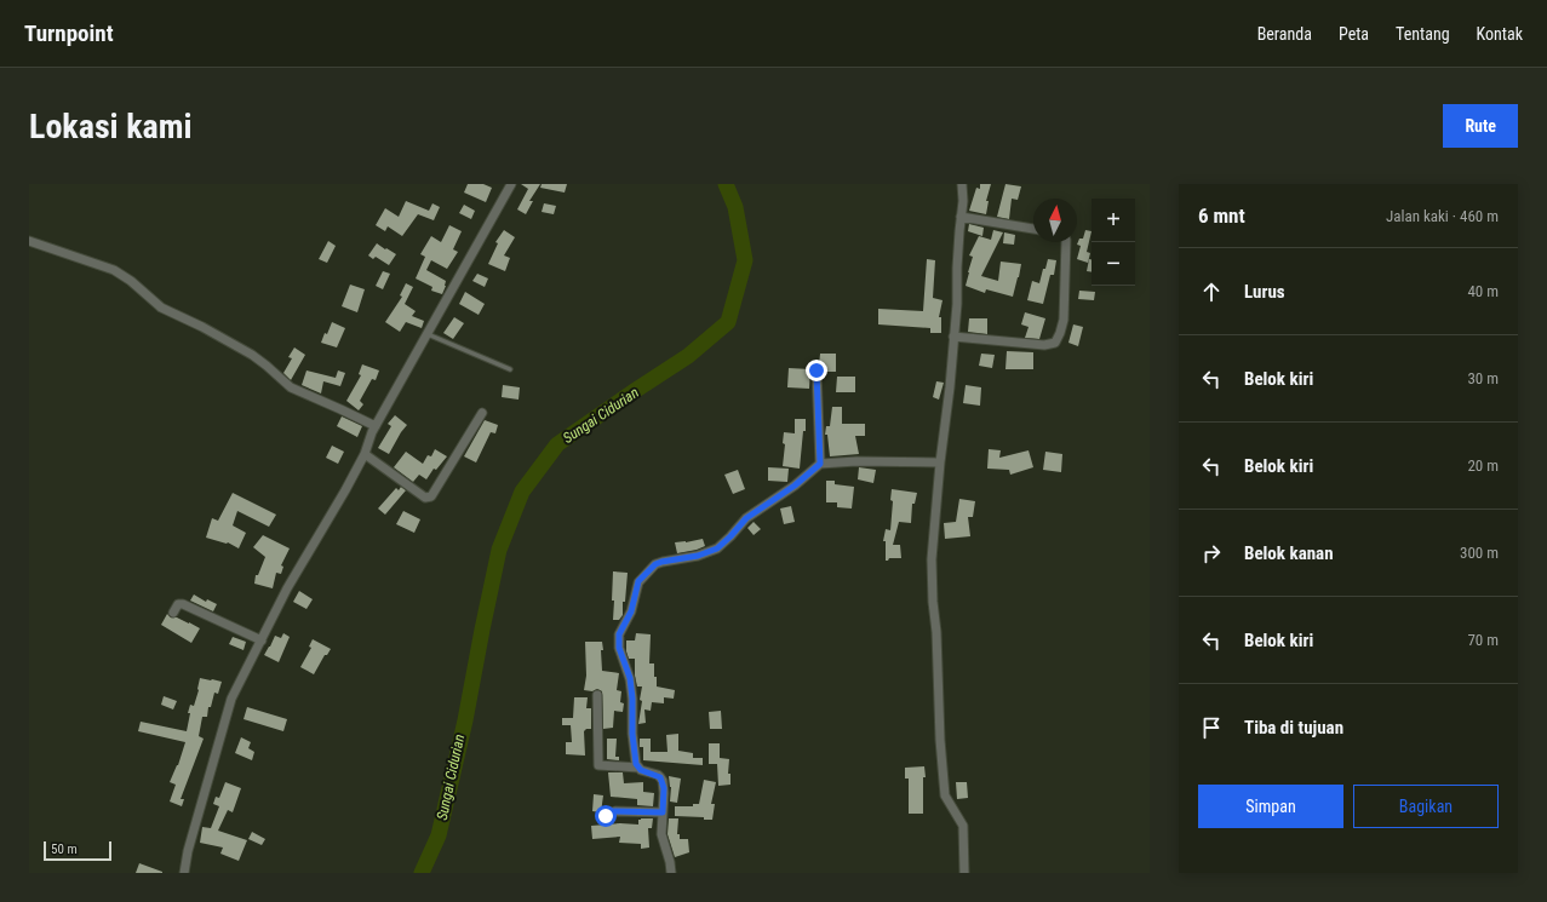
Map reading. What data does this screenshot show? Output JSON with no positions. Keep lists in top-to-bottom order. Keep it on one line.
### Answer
{"water":["Sungai Cidurian"],"scale_bar":"50 m","north":"top","page":{"header":"Turnpoint","nav":["Beranda","Peta","Tentang","Kontak"],"buttons":["Rute",["Simpan","Bagikan"]],"title":"Lokasi kami","heading":["6 mnt","Jalan kaki · 460 m"],"map_buttons":["+","−"],"list":[["Lurus","40 m"],["Belok kiri","30 m"],["Belok kiri","20 m"],["Belok kanan","300 m"],["Belok kiri","70 m"],"Tiba di tujuan"],"scale":"50 m"}}
